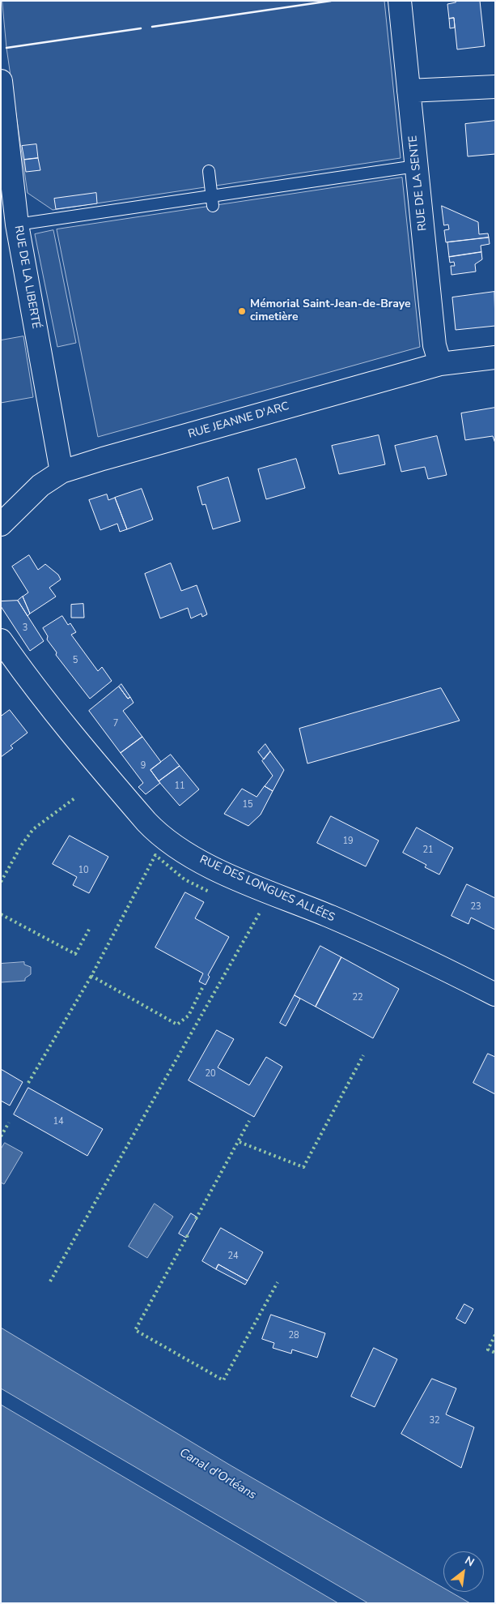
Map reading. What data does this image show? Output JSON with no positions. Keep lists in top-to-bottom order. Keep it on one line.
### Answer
{"streets":{"street":["RUE DE LA SENTE","RUE DE LA LIBERTÉ","RUE JEANNE D'ARC","RUE DES LONGUES ALLÉES"]},"crossings":[["RUE DE LA SENTE","RUE JEANNE D'ARC"],["RUE DE LA LIBERTÉ","RUE JEANNE D'ARC"]],"water":["Canal d'Orléans"],"places":["Mémorial Saint-Jean-de-Braye cimetière"],"house_numbers":["3","5","7","9","11","15","19","21","10","23","22","20","14","24","28","32"],"north":"top right"}
